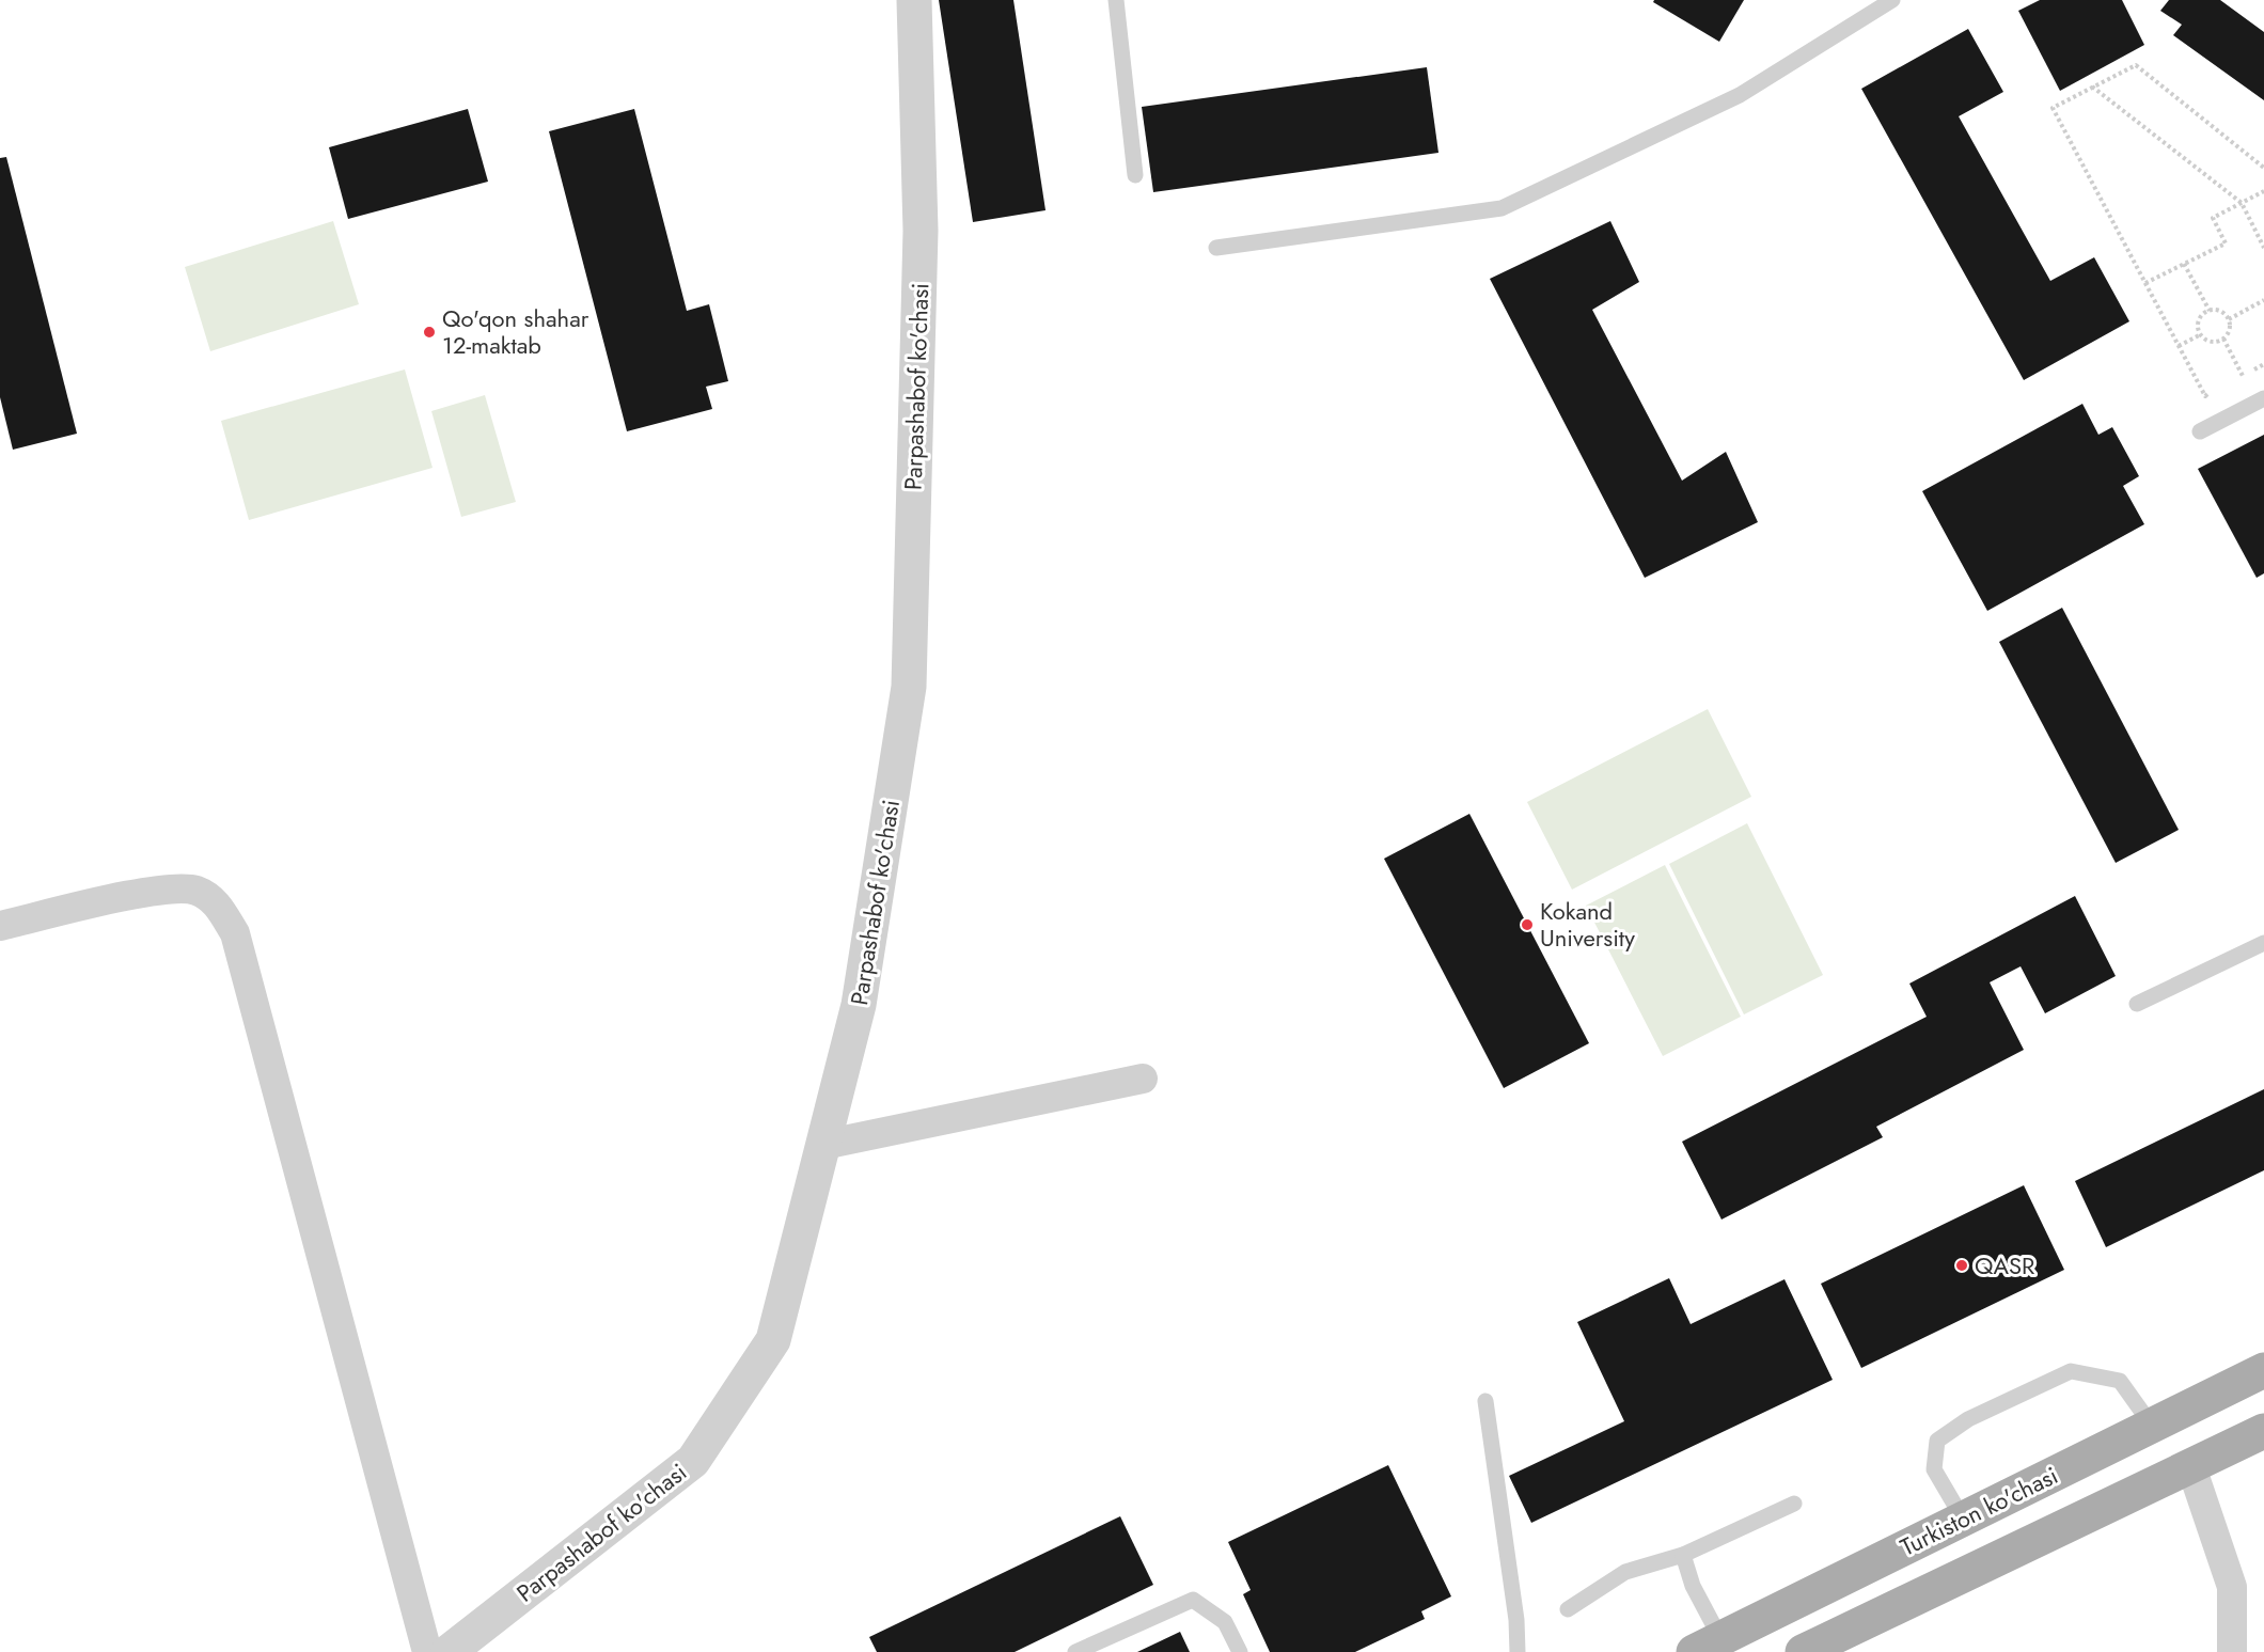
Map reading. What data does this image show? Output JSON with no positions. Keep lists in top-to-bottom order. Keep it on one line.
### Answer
{"streets":{"main road":["Turkiston ko'chasi"],"street":["Parpashabof ko'chasi"]},"places":["Qo'qon shahar 12-maktab","Kokand University","QASR"]}
